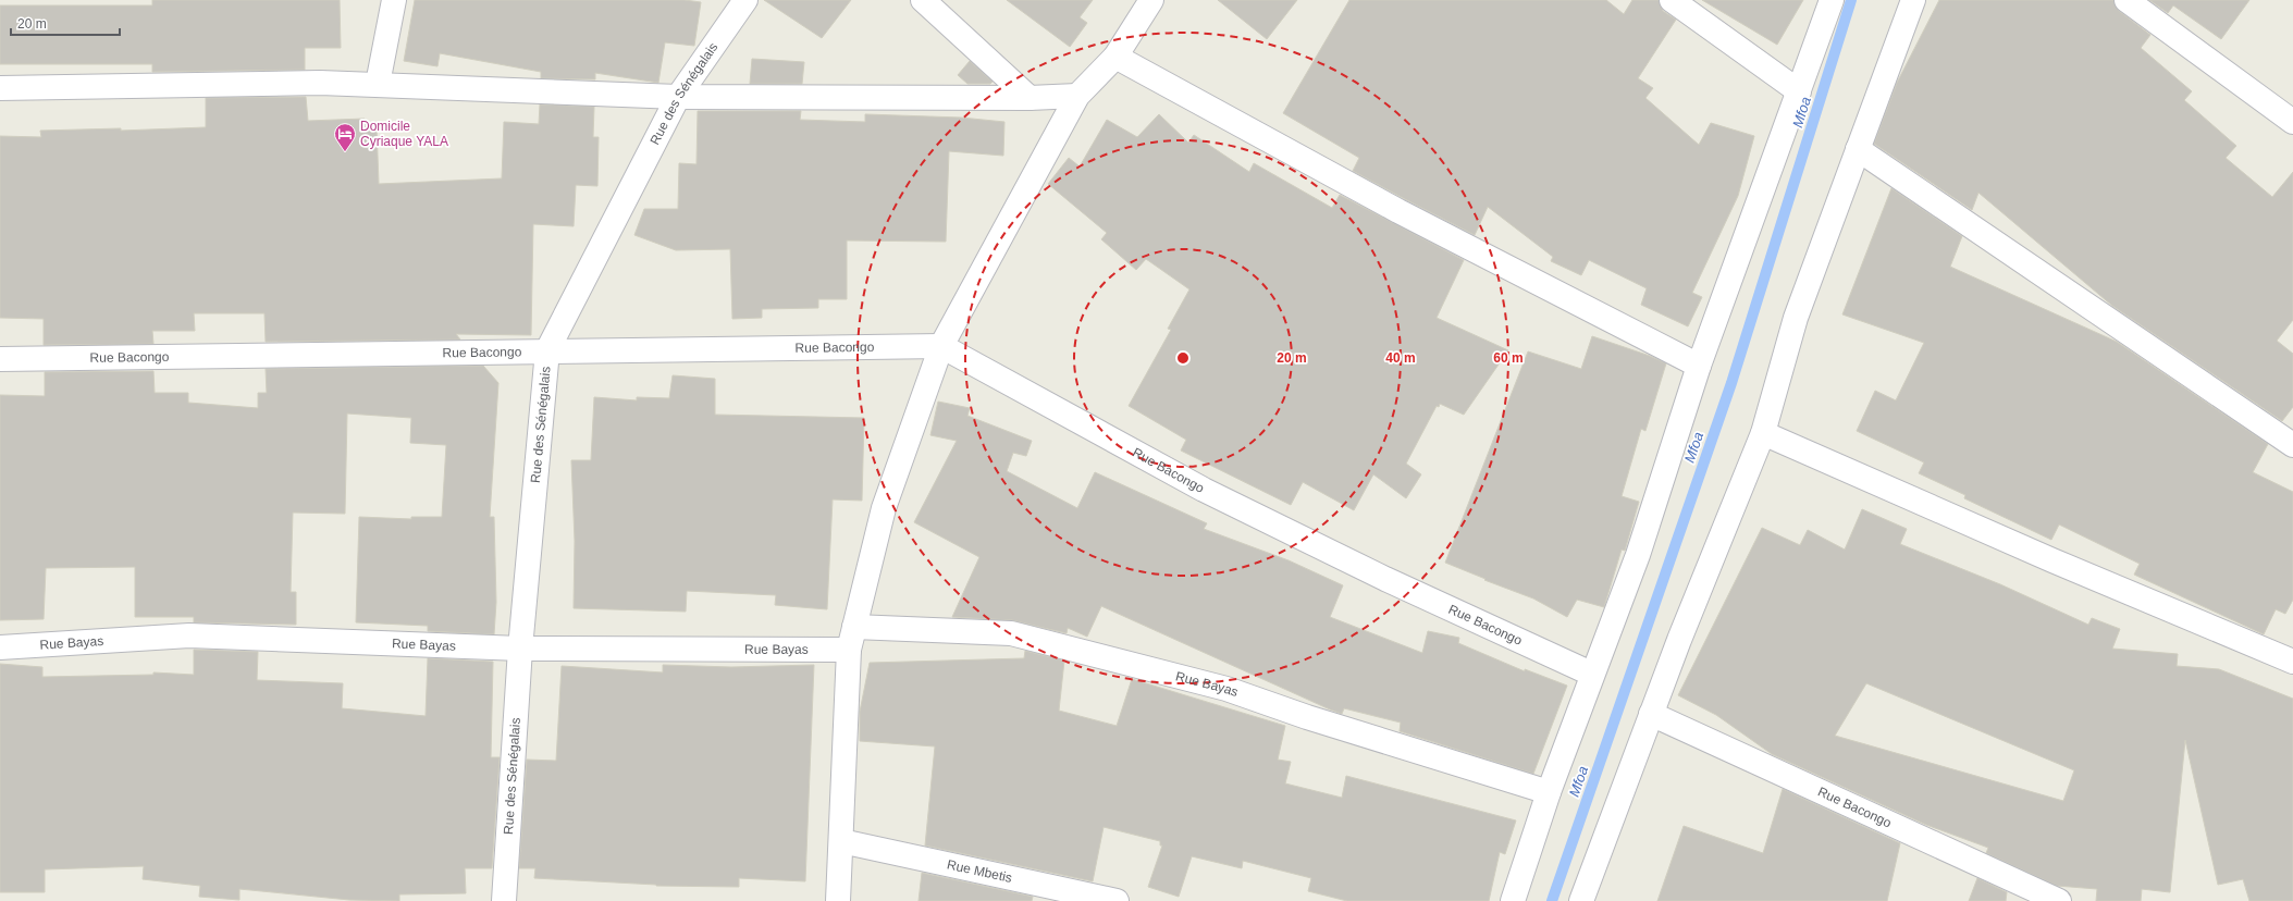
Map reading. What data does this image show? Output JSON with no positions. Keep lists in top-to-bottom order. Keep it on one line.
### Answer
{"streets":{"street":["Rue des Sénégalais","Rue Bacongo","Rue Bayas","Rue Mbetis"]},"crossings":[["Rue des Sénégalais","Rue Bacongo"],["Rue des Sénégalais","Rue Bayas"]],"water":["Mfoa"],"places":{"hotel":["Domicile Cyriaque YALA"]},"scale_bar":"20 m","rings":["20 m","40 m","60 m"]}
